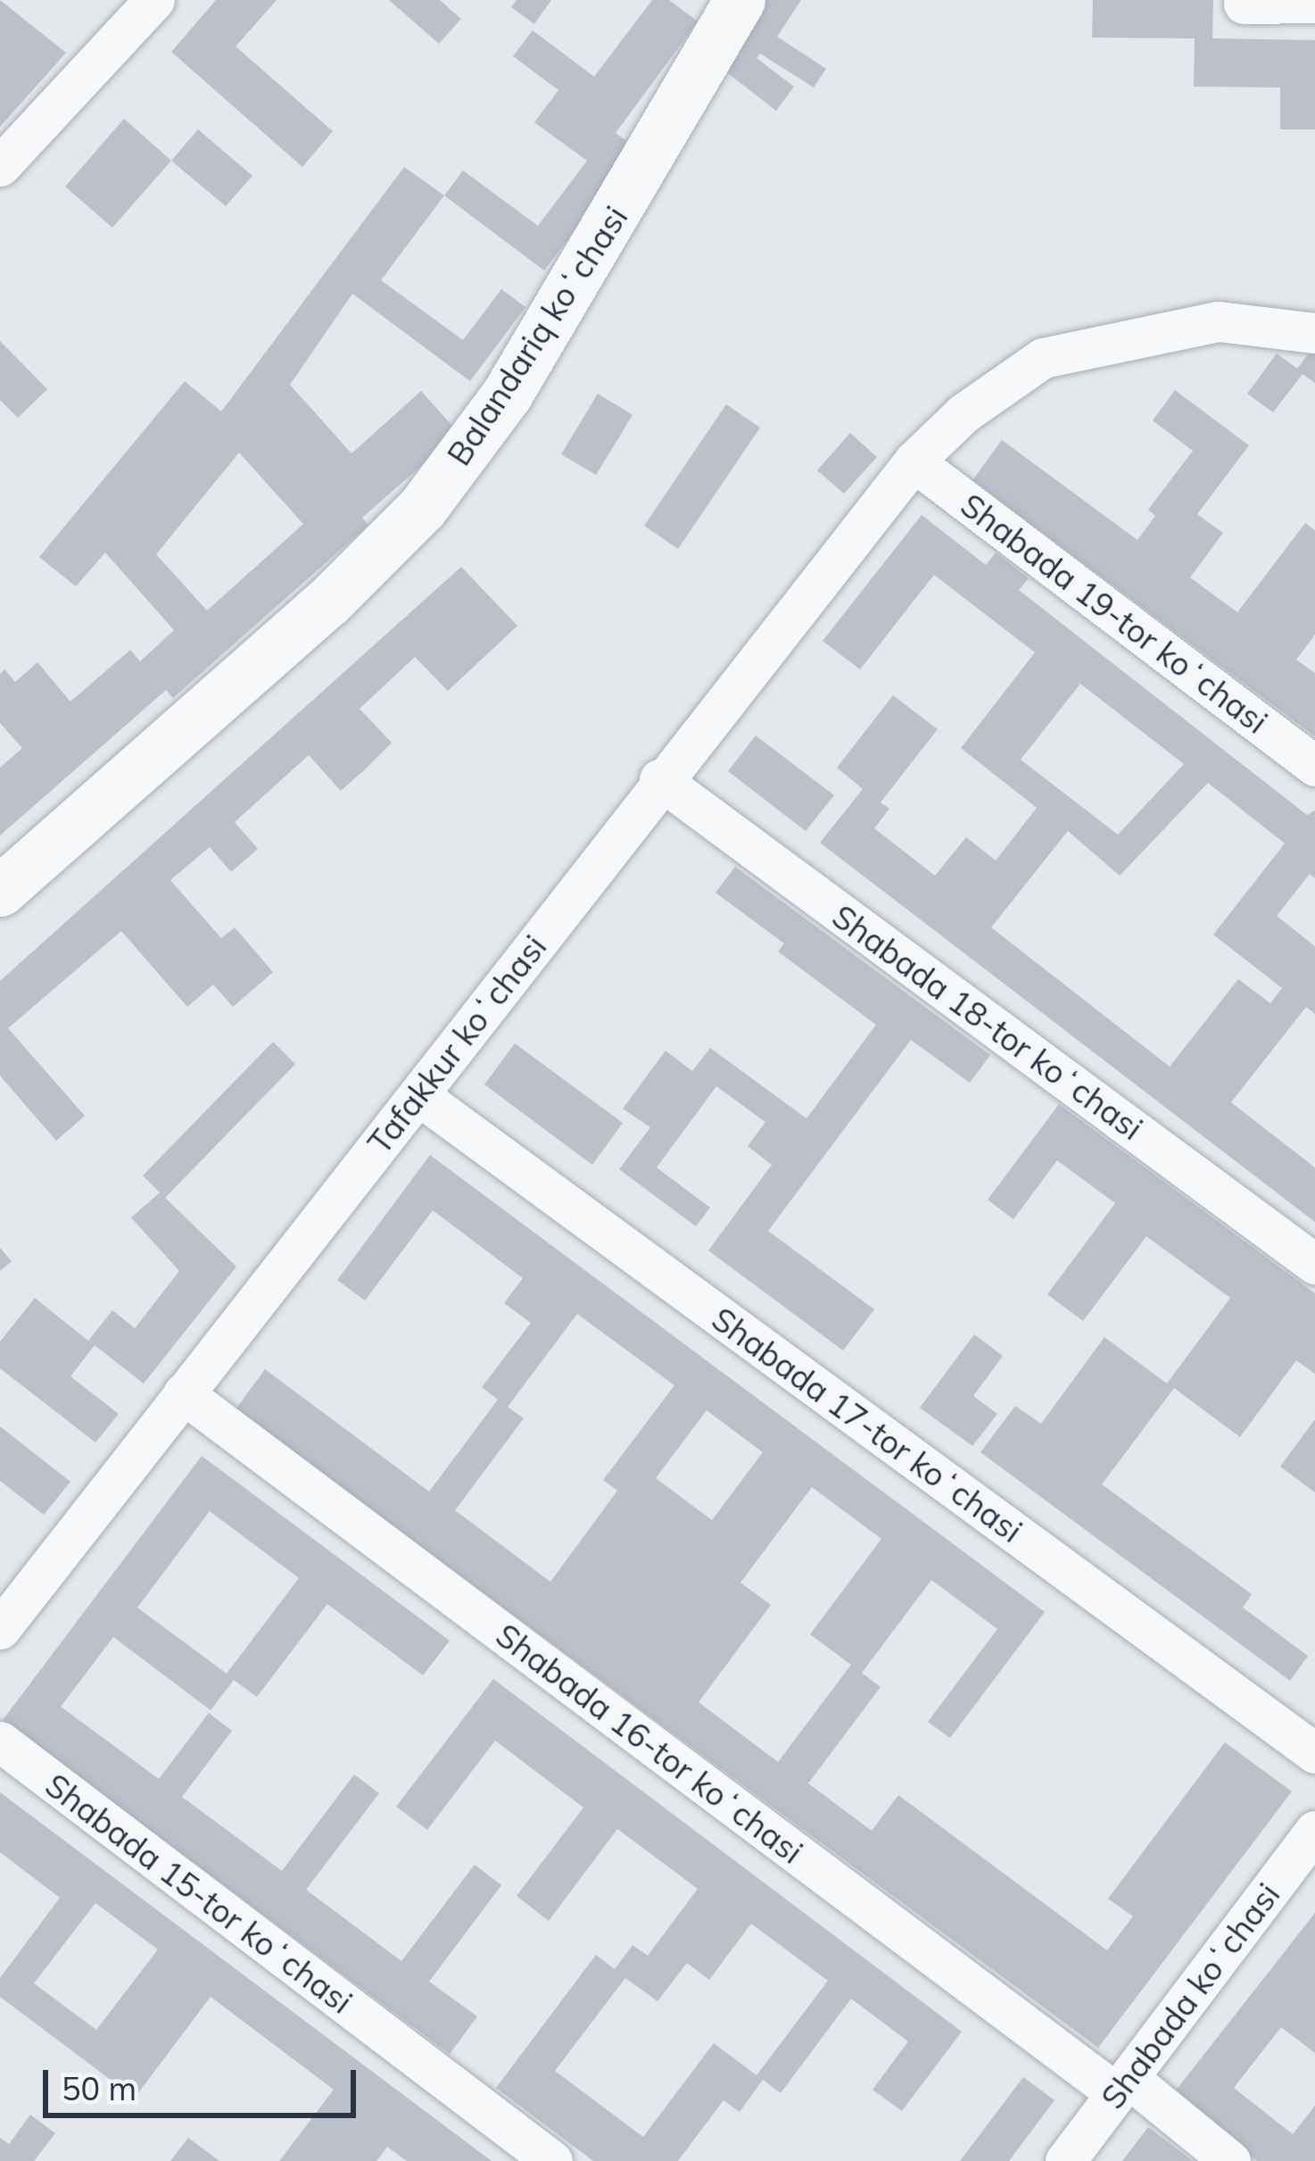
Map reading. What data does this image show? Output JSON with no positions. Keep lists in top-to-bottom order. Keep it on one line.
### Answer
{"streets":{"street":["Balandariq koʻchasi","Shabada 19-tor koʻchasi","Shabada 18-tor koʻchasi","Tafakkur koʻchasi","Shabada 17-tor koʻchasi","Shabada 16-tor koʻchasi","Shabada 15-tor koʻchasi","Shabada koʻchasi"]},"crossings":[["Shabada 19-tor koʻchasi","Tafakkur koʻchasi"],["Shabada 18-tor koʻchasi","Tafakkur koʻchasi"],["Tafakkur koʻchasi","Shabada 17-tor koʻchasi"],["Tafakkur koʻchasi","Shabada 16-tor koʻchasi"],["Shabada 16-tor koʻchasi","Shabada koʻchasi"]],"scale_bar":"50 m"}
